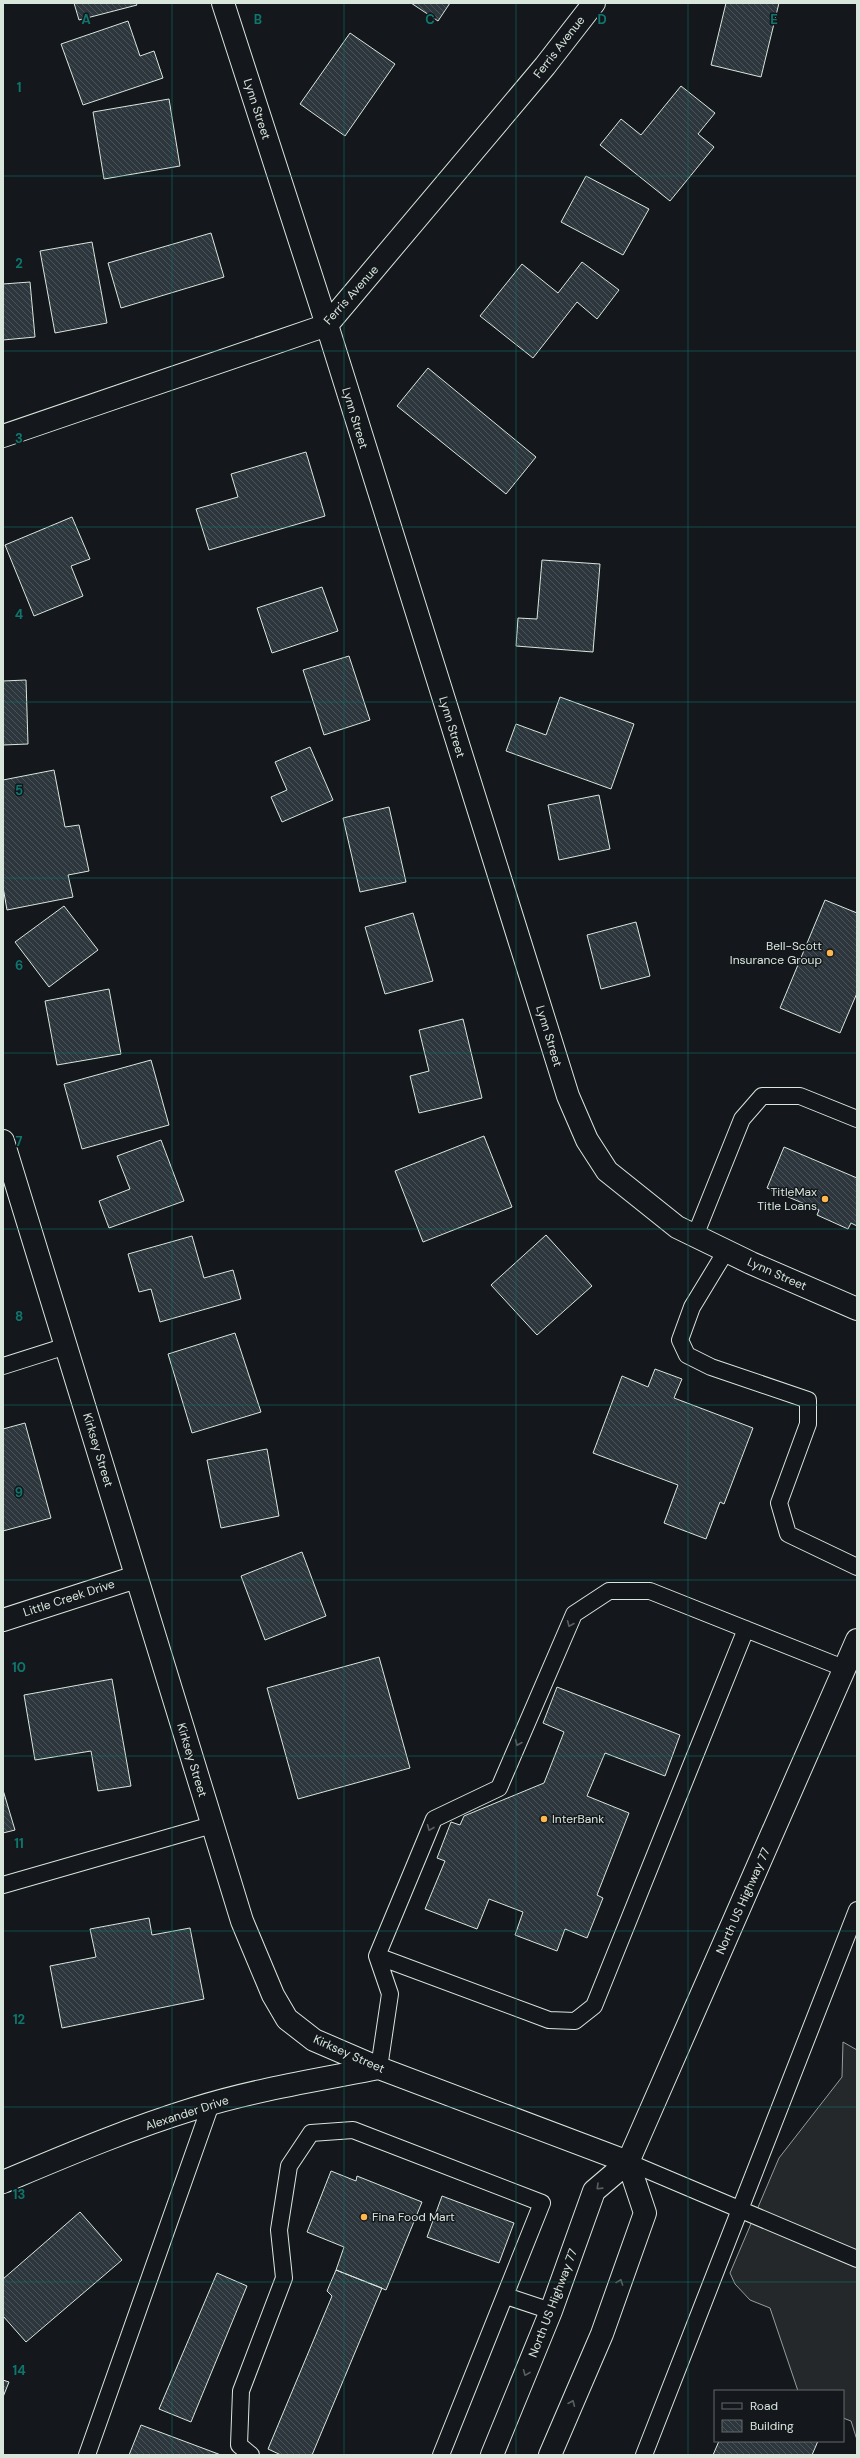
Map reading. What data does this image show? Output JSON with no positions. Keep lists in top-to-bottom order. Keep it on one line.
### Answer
{"streets":{"street":["Ferris Avenue","Lynn Street","Kirksey Street","Little Creek Drive","North US Highway 77","Alexander Drive"]},"crossings":[["Ferris Avenue","Lynn Street"],["Kirksey Street","Little Creek Drive"],["Kirksey Street","North US Highway 77"],["Kirksey Street","Alexander Drive"]],"places":["Bell-Scott Insurance Group","TitleMax Title Loans","InterBank","Fina Food Mart"],"legend":["Road","Building"],"grid":{"columns":["A","B","C","D","E"],"rows":["1","2","3","4","5","6","7","8","9","10","11","12","13","14"]}}
